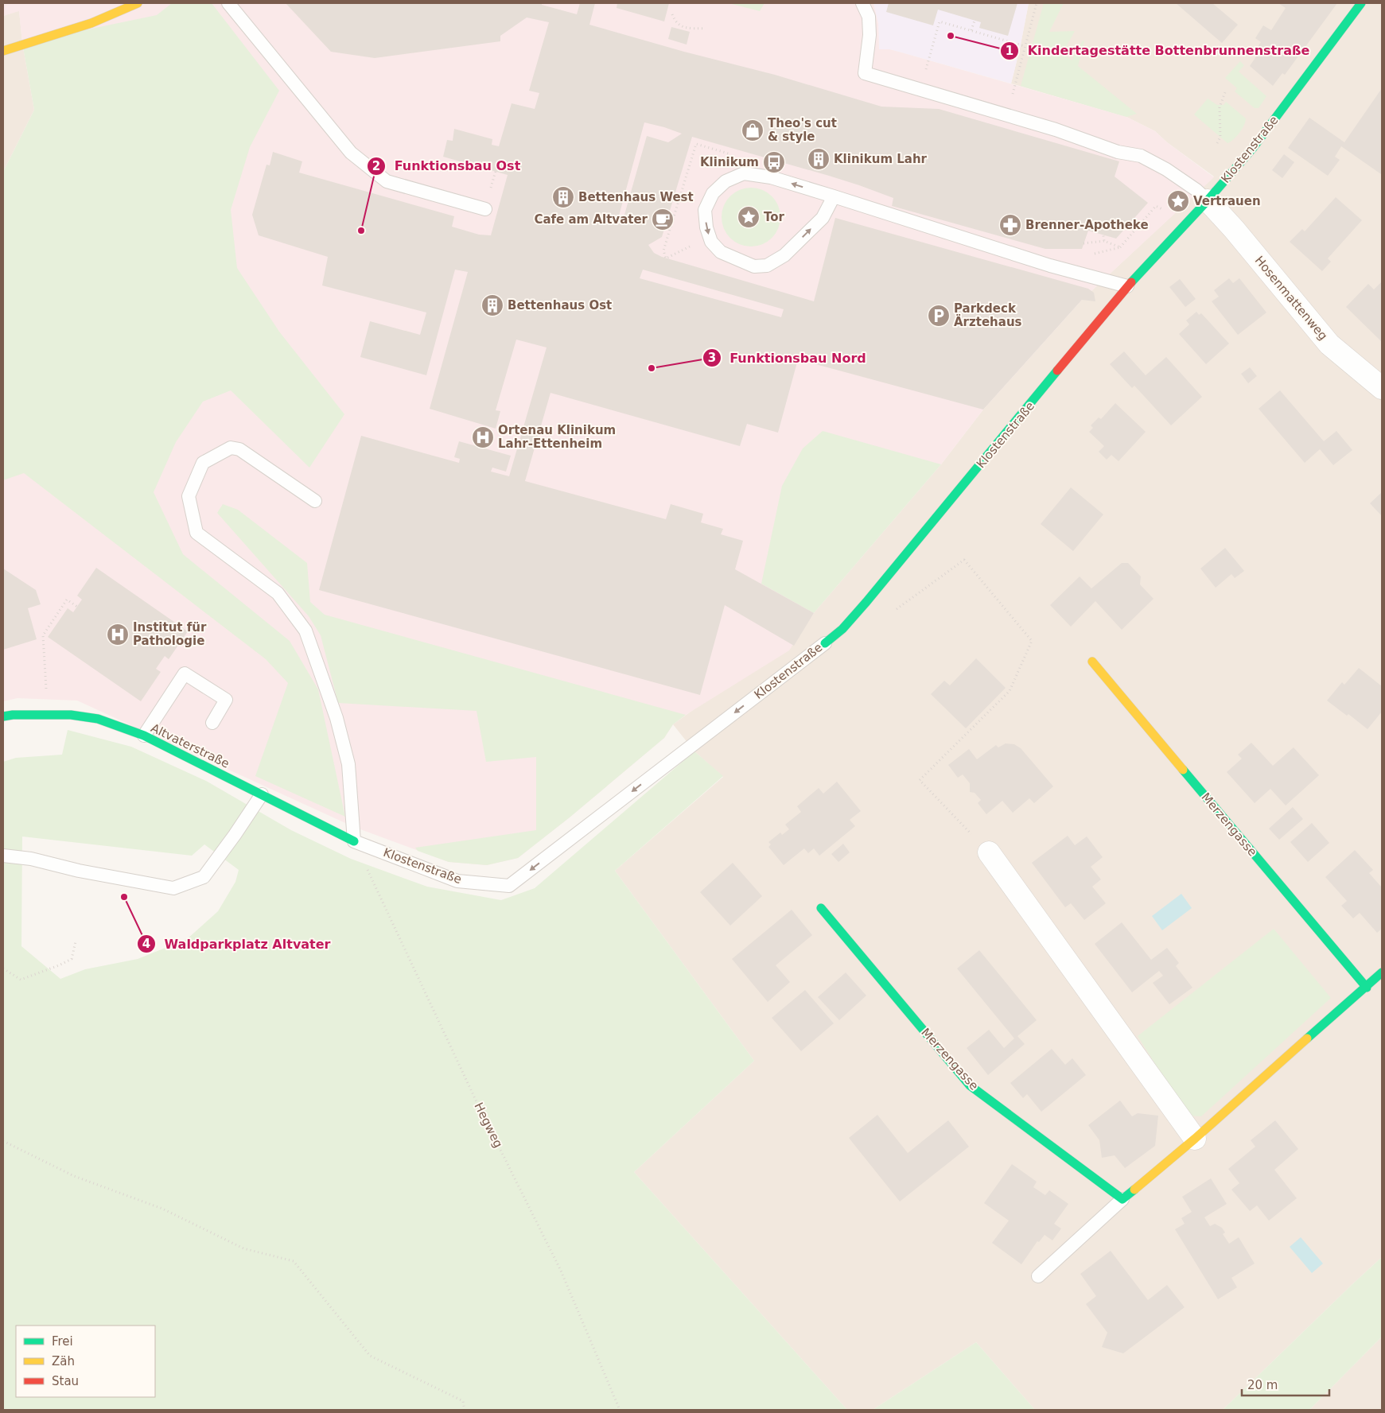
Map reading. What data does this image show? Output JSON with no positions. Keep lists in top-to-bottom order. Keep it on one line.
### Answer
{"streets":{"street":["Klostenstraße","Hosenmattenweg","Altvaterstraße","Merzengasse"],"path":["Hegweg"]},"crossings":[["Klostenstraße","Hosenmattenweg"],["Klostenstraße","Altvaterstraße"],["Klostenstraße","Hegweg"],["Altvaterstraße","Hegweg"]],"one_way":["Klostenstraße"],"places":{"other":["Kindertagestätte Bottenbrunnenstraße","Funktionsbau Ost","Funktionsbau Nord","Waldparkplatz Altvater"],"shop":["Theo's cut & style"],"building":["Klinikum Lahr","Bettenhaus West","Bettenhaus Ost"],"bus stop":["Klinikum"],"place":["Vertrauen","Tor"],"cafe":["Cafe am Altvater"],"pharmacy":["Brenner-Apotheke"],"parking":["Parkdeck Ärztehaus"],"hospital":["Ortenau Klinikum Lahr-Ettenheim","Institut für Pathologie"]},"legend":["Frei","Zäh","Stau"],"scale_bar":"20 m"}
